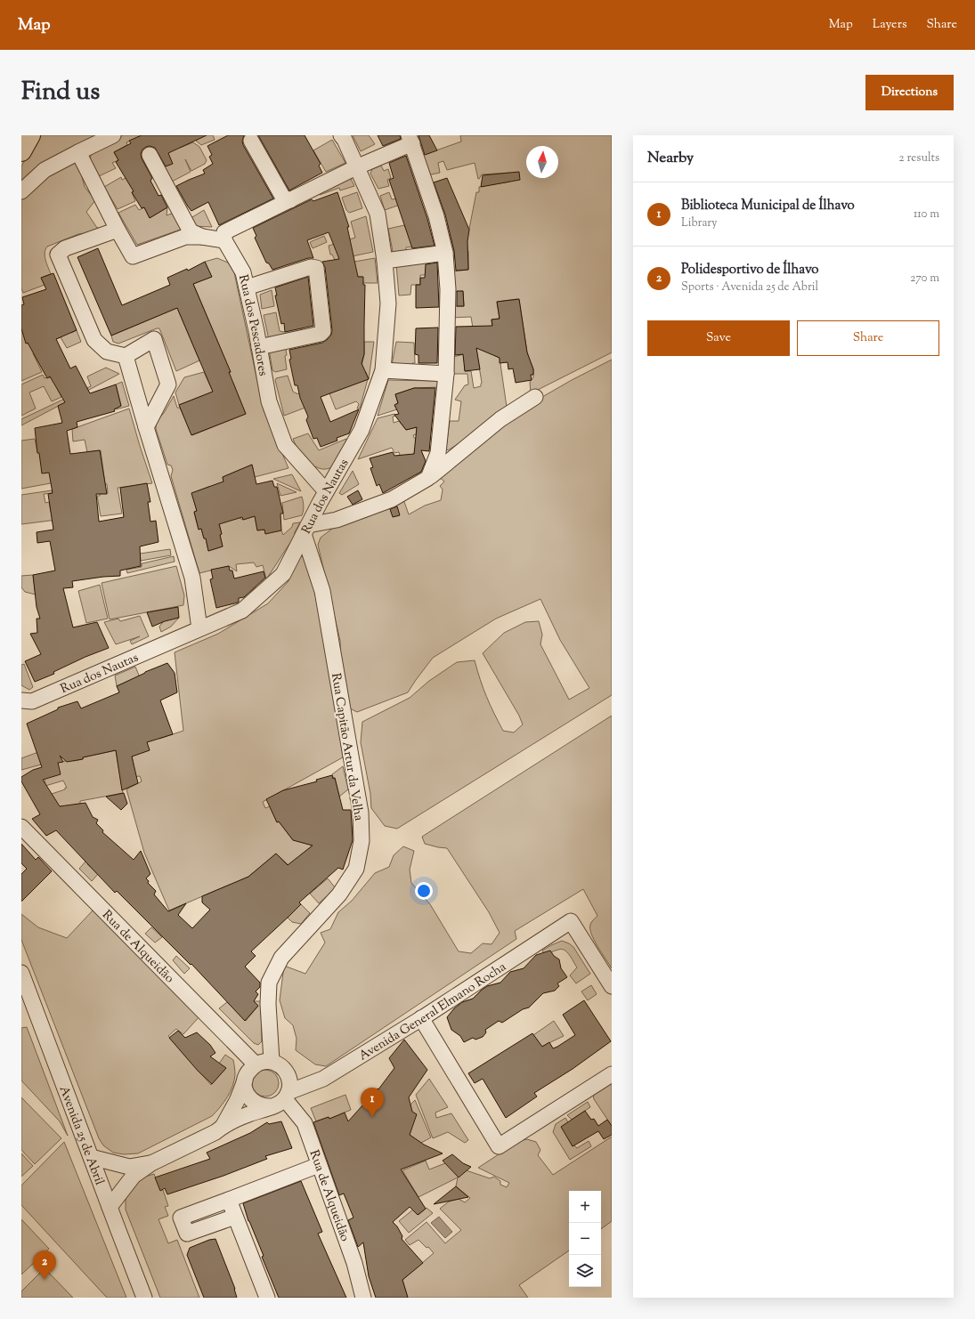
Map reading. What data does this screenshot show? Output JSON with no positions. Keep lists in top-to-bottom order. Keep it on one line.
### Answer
{"streets":{"street":["Rua dos Pescadores","Rua dos Nautas","Rua Capitão Artur da Velha","Rua de Alqueidão","Avenida General Elmano Rocha","Avenida 25 de Abril"]},"crossings":[["Rua dos Pescadores","Rua dos Nautas"],["Rua dos Nautas","Rua Capitão Artur da Velha"],["Rua Capitão Artur da Velha","Rua de Alqueidão"],["Rua Capitão Artur da Velha","Avenida General Elmano Rocha"],["Rua de Alqueidão","Avenida General Elmano Rocha"]],"north":"top","page":{"header":"Map","nav":["Map","Layers","Share"],"title":"Find us","buttons":["Directions",["Save","Share"]],"heading":["Nearby","2 results"],"list":[{"mark":"1","name":"Biblioteca Municipal de Ílhavo","note":"Library","value":"110 m"},{"mark":"2","name":"Polidesportivo de Ílhavo","note":"Sports · Avenida 25 de Abril","value":"270 m"}],"pins":["1","2"],"map_buttons":["+","−"]}}
